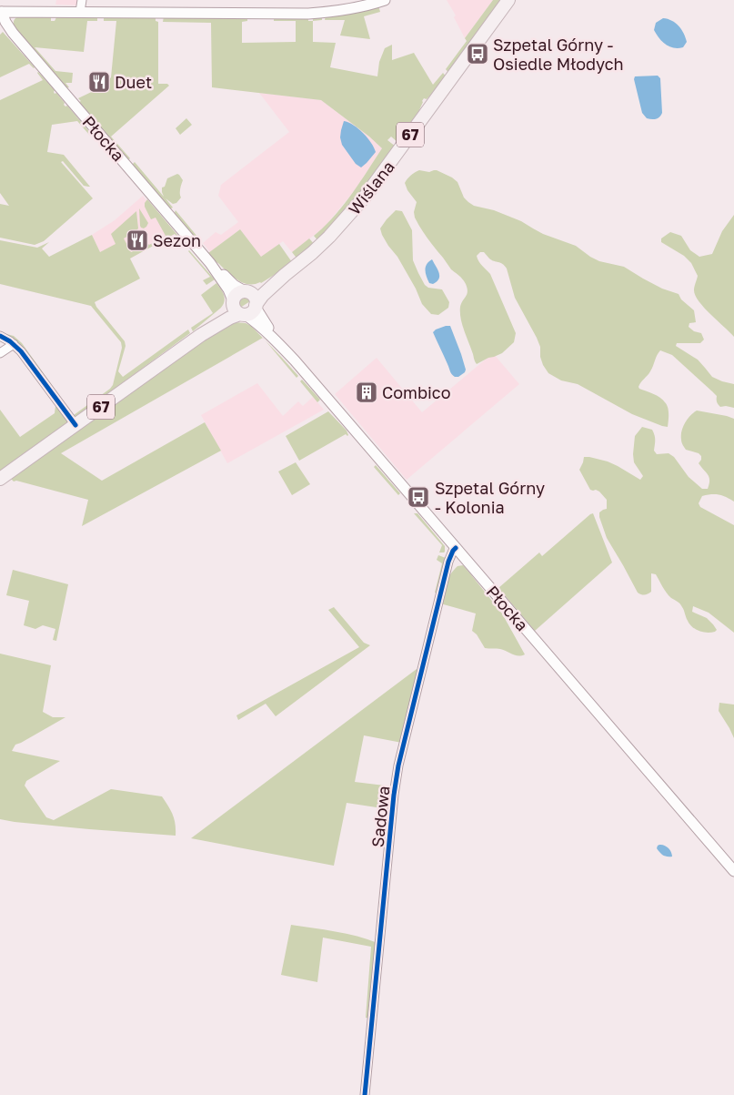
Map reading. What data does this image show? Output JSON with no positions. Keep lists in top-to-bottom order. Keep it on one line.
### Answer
{"streets":{"main road":["67","Płocka","Wiślana"],"street":["Sadowa"]},"crossings":[["67","Płocka"],["67","Wiślana"],["Płocka","Wiślana"],["Płocka","Sadowa"]],"places":{"bus stop":["Szpetal Górny - Osiedle Młodych","Szpetal Górny - Kolonia"],"restaurant":["Duet","Sezon"],"building":["Combico"]}}
